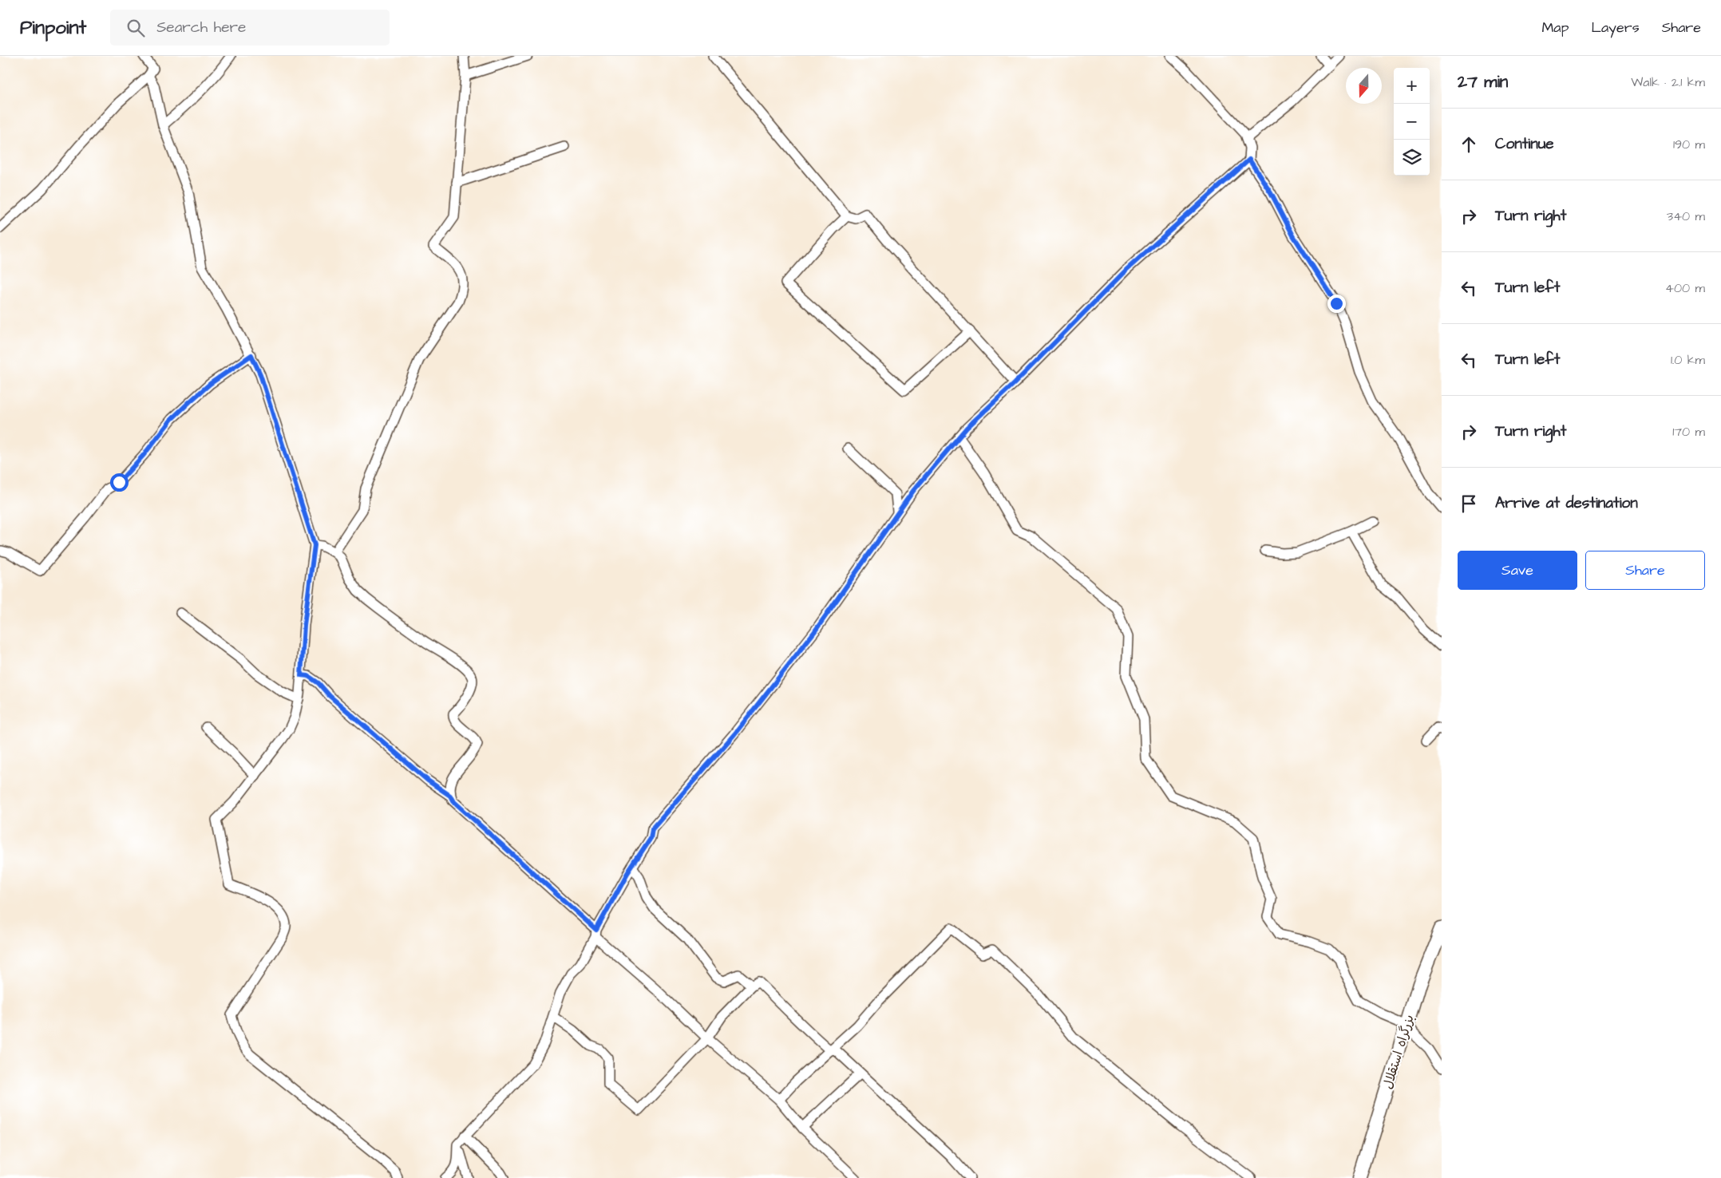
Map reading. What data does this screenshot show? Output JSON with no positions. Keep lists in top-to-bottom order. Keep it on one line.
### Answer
{"streets":{"highway":["بزرگراه استقلال"]},"north":"bottom","page":{"header":"Pinpoint","search":"Search here","nav":["Map","Layers","Share"],"heading":["27 min","Walk · 2.1 km"],"map_buttons":["+","−"],"list":[["Continue","190 m"],["Turn right","340 m"],["Turn left","400 m"],["Turn left","1.0 km"],["Turn right","170 m"],"Arrive at destination"],"buttons":["Save","Share"]}}
